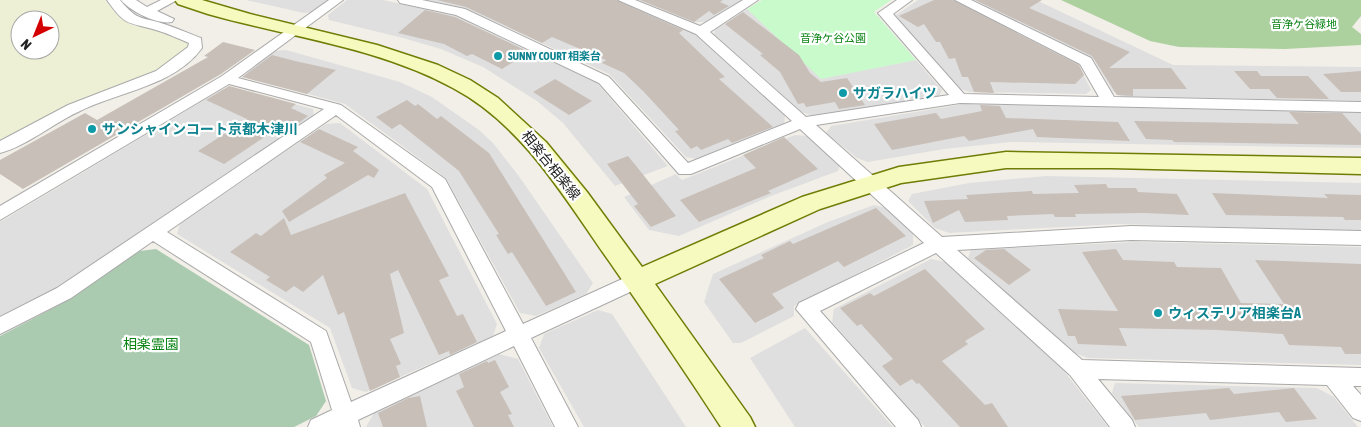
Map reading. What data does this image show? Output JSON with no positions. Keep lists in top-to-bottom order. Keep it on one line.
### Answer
{"streets":{"main road":["相楽台相楽線"]},"parks":["音浄ケ谷緑地","音浄ケ谷公園","相楽霊園"],"places":["SUNNY COURT 相楽台","サガラハイツ","サンシャインコート京都木津川","ウィステリア相楽台A"],"north":"bottom left"}
